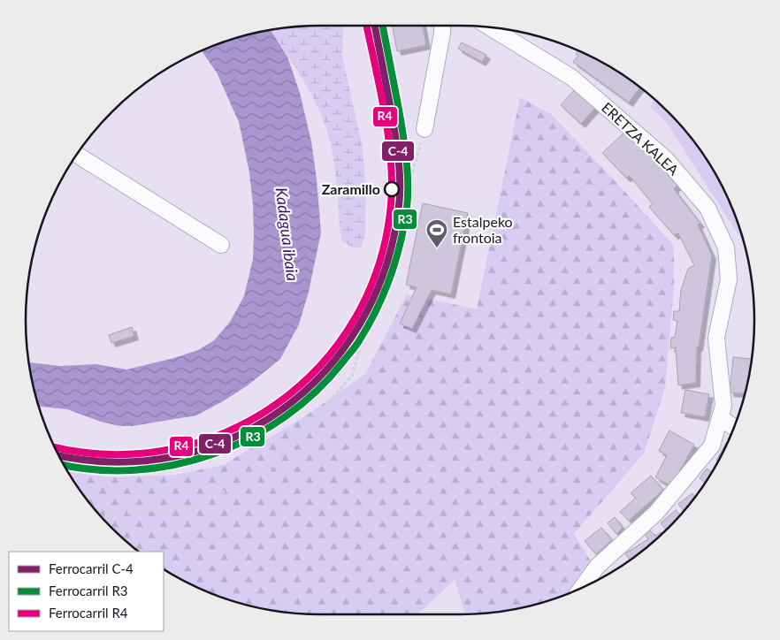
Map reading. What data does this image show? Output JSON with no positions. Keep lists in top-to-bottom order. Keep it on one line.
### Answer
{"streets":{"street":["ERETZA KALEA"]},"water":["Kadagua ibaia"],"places":{"other":["Zaramillo"],"sports":["Estalpeko frontoia"]},"lines":["rail line C-4","rail line R3","rail line R4"],"legend":["Ferrocarril C-4","Ferrocarril R3","Ferrocarril R4"]}
